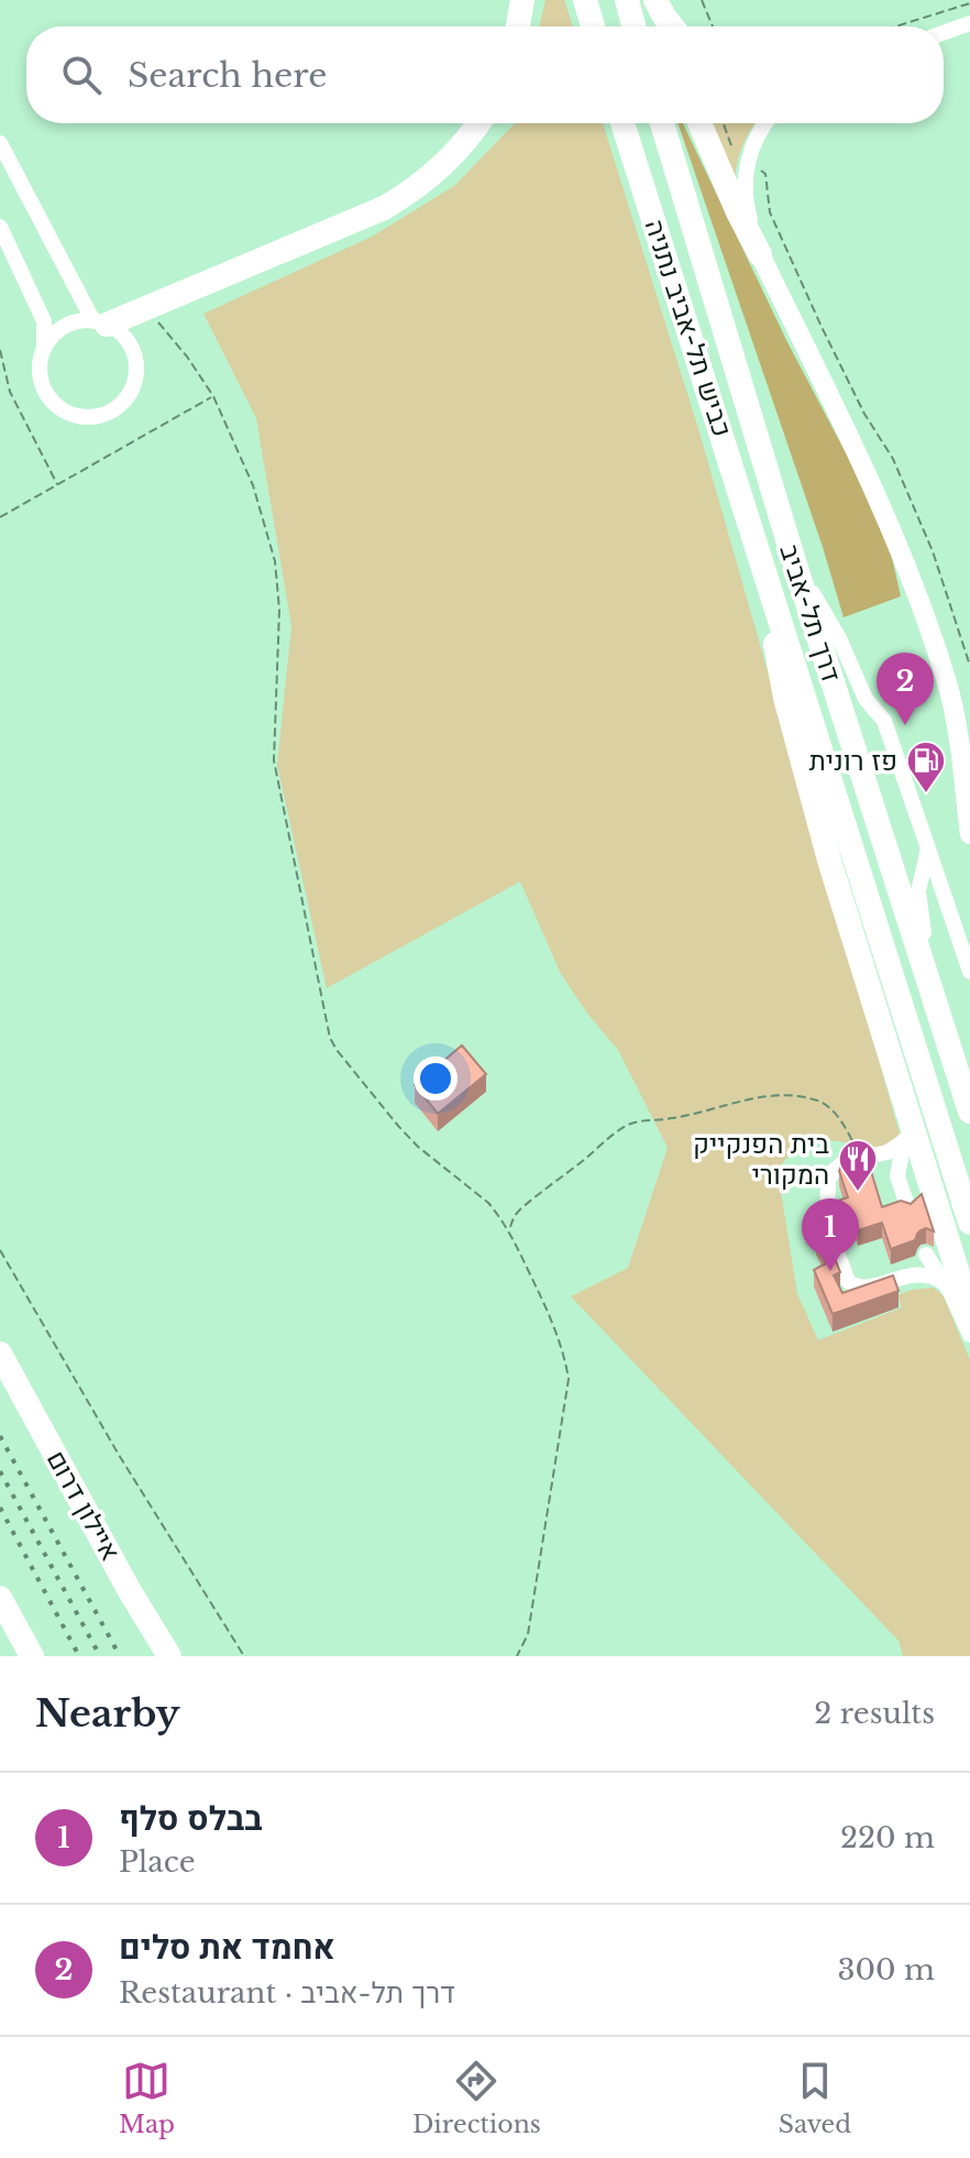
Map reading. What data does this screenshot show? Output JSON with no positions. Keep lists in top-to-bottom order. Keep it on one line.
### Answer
{"streets":{"highway":["כביש תל-אביב נתניה","דרך תל-אביב","איילון דרום"]},"crossings":[["כביש תל-אביב נתניה","דרך תל-אביב"]],"places":{"fuel station":["פז רונית"],"restaurant":["בית הפנקייק המקורי"]},"page":{"search":"Search here","pins":["2","1"],"heading":["Nearby","2 results"],"list":[{"mark":"1","name":"בבלס סלף","note":"Place","value":"220 m"},{"mark":"2","name":"אחמד את סלים","note":"Restaurant · דרך תל-אביב","value":"300 m"}],"nav":["Map","Directions","Saved"]}}
